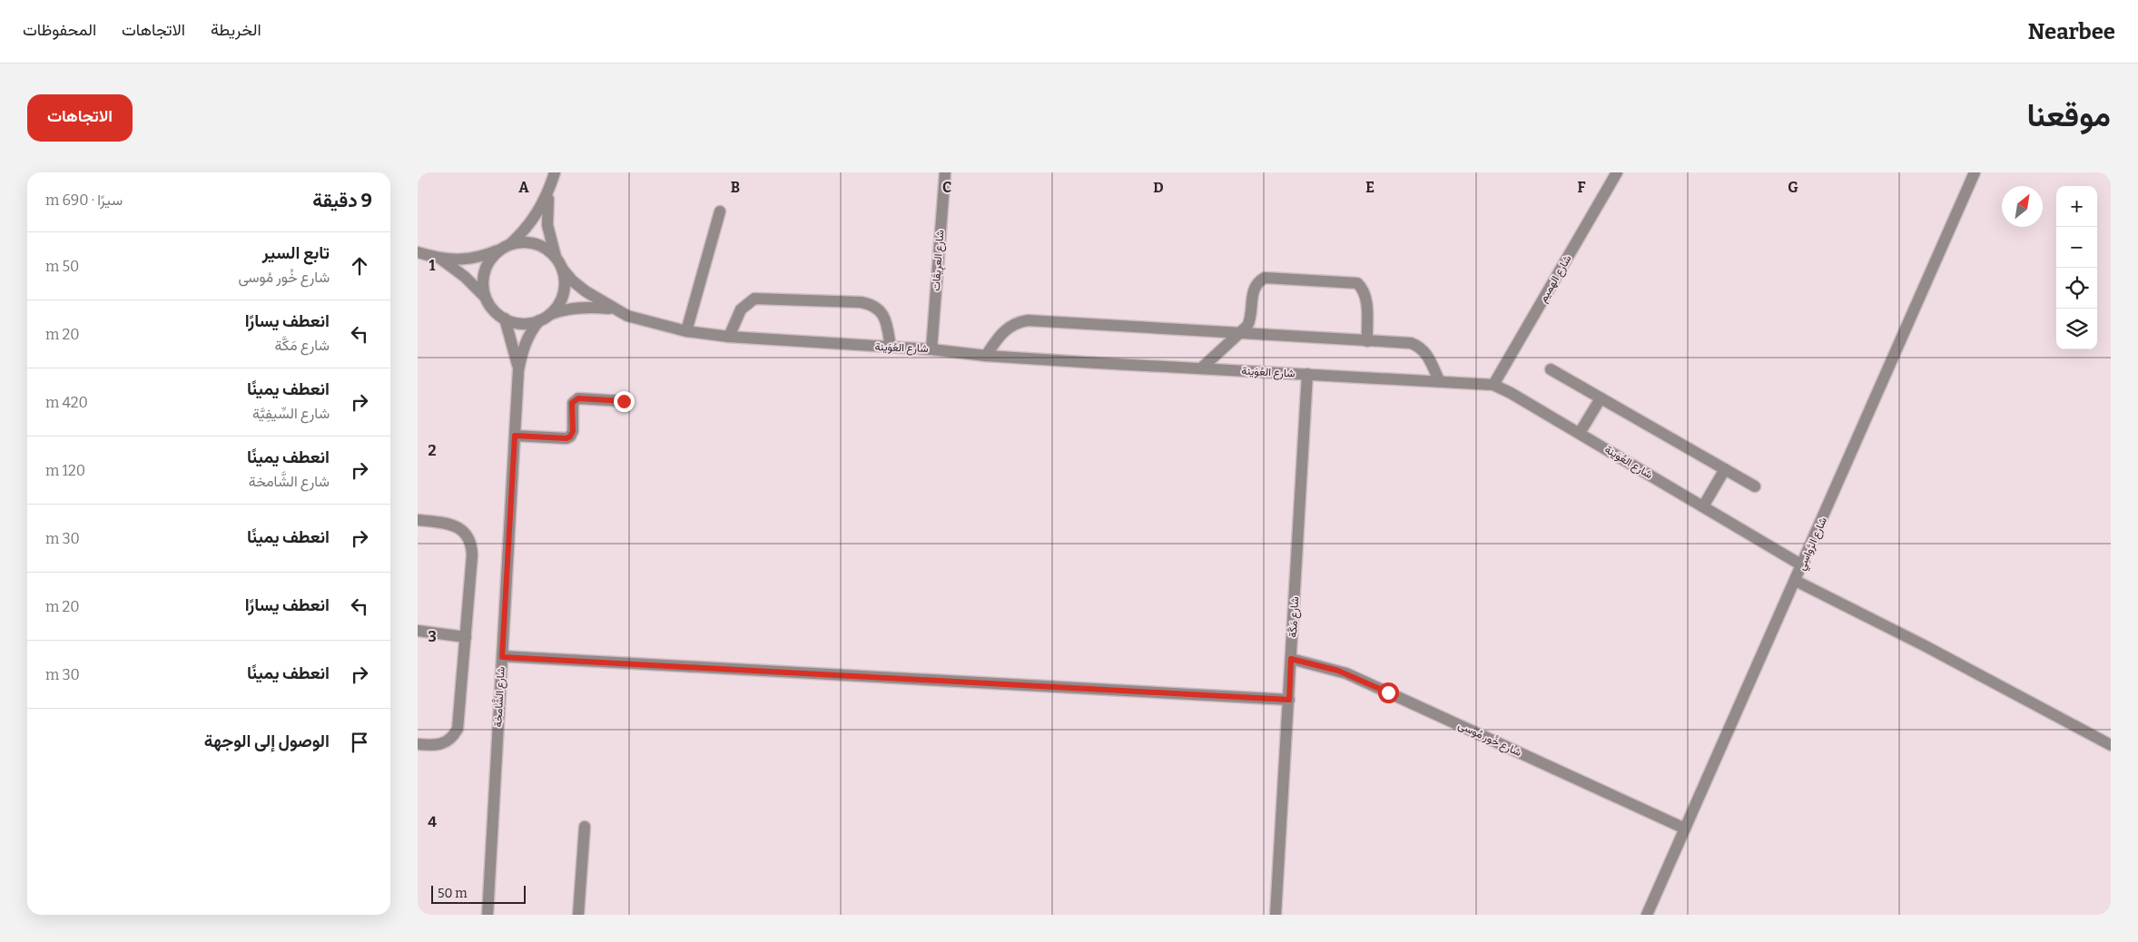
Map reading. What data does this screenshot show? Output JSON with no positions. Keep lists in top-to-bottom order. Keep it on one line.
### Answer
{"streets":{"street":["شارع العرِيقَات","شارع الهميم","شارع العُوَينة","شارع الرَّواسِي","شارع مَكَّة","شارع الشَّامخة","شارع خُور مُوسى"]},"crossings":[["شارع العرِيقَات","شارع العُوَينة"],["شارع الهميم","شارع العُوَينة"],["شارع العُوَينة","شارع الرَّواسِي"],["شارع العُوَينة","شارع مَكَّة"],["شارع العُوَينة","شارع الشَّامخة"],["شارع الرَّواسِي","شارع خُور مُوسى"],["شارع مَكَّة","شارع خُور مُوسى"]],"scale_bar":"50 m","north":"top right","page":{"header":"Nearbee","nav":["الخريطة","الاتجاهات","المحفوظات"],"title":"موقعنا","buttons":"الاتجاهات","heading":["9 دقيقة","سيرًا · 690 m"],"map_buttons":["+","−"],"list":[["تابع السير","شارع خُور مُوسى","50 m"],["انعطف يسارًا","شارع مَكَّة","20 m"],["انعطف يمينًا","شارع السِّيفِيَّة","420 m"],["انعطف يمينًا","شارع الشَّامخة","120 m"],["انعطف يمينًا","30 m"],["انعطف يسارًا","20 m"],["انعطف يمينًا","30 m"],"الوصول إلى الوجهة"],"scale":"50 m"},"grid":{"columns":["A","B","C","D","E","F","G"],"rows":["1","2","3","4"]}}
